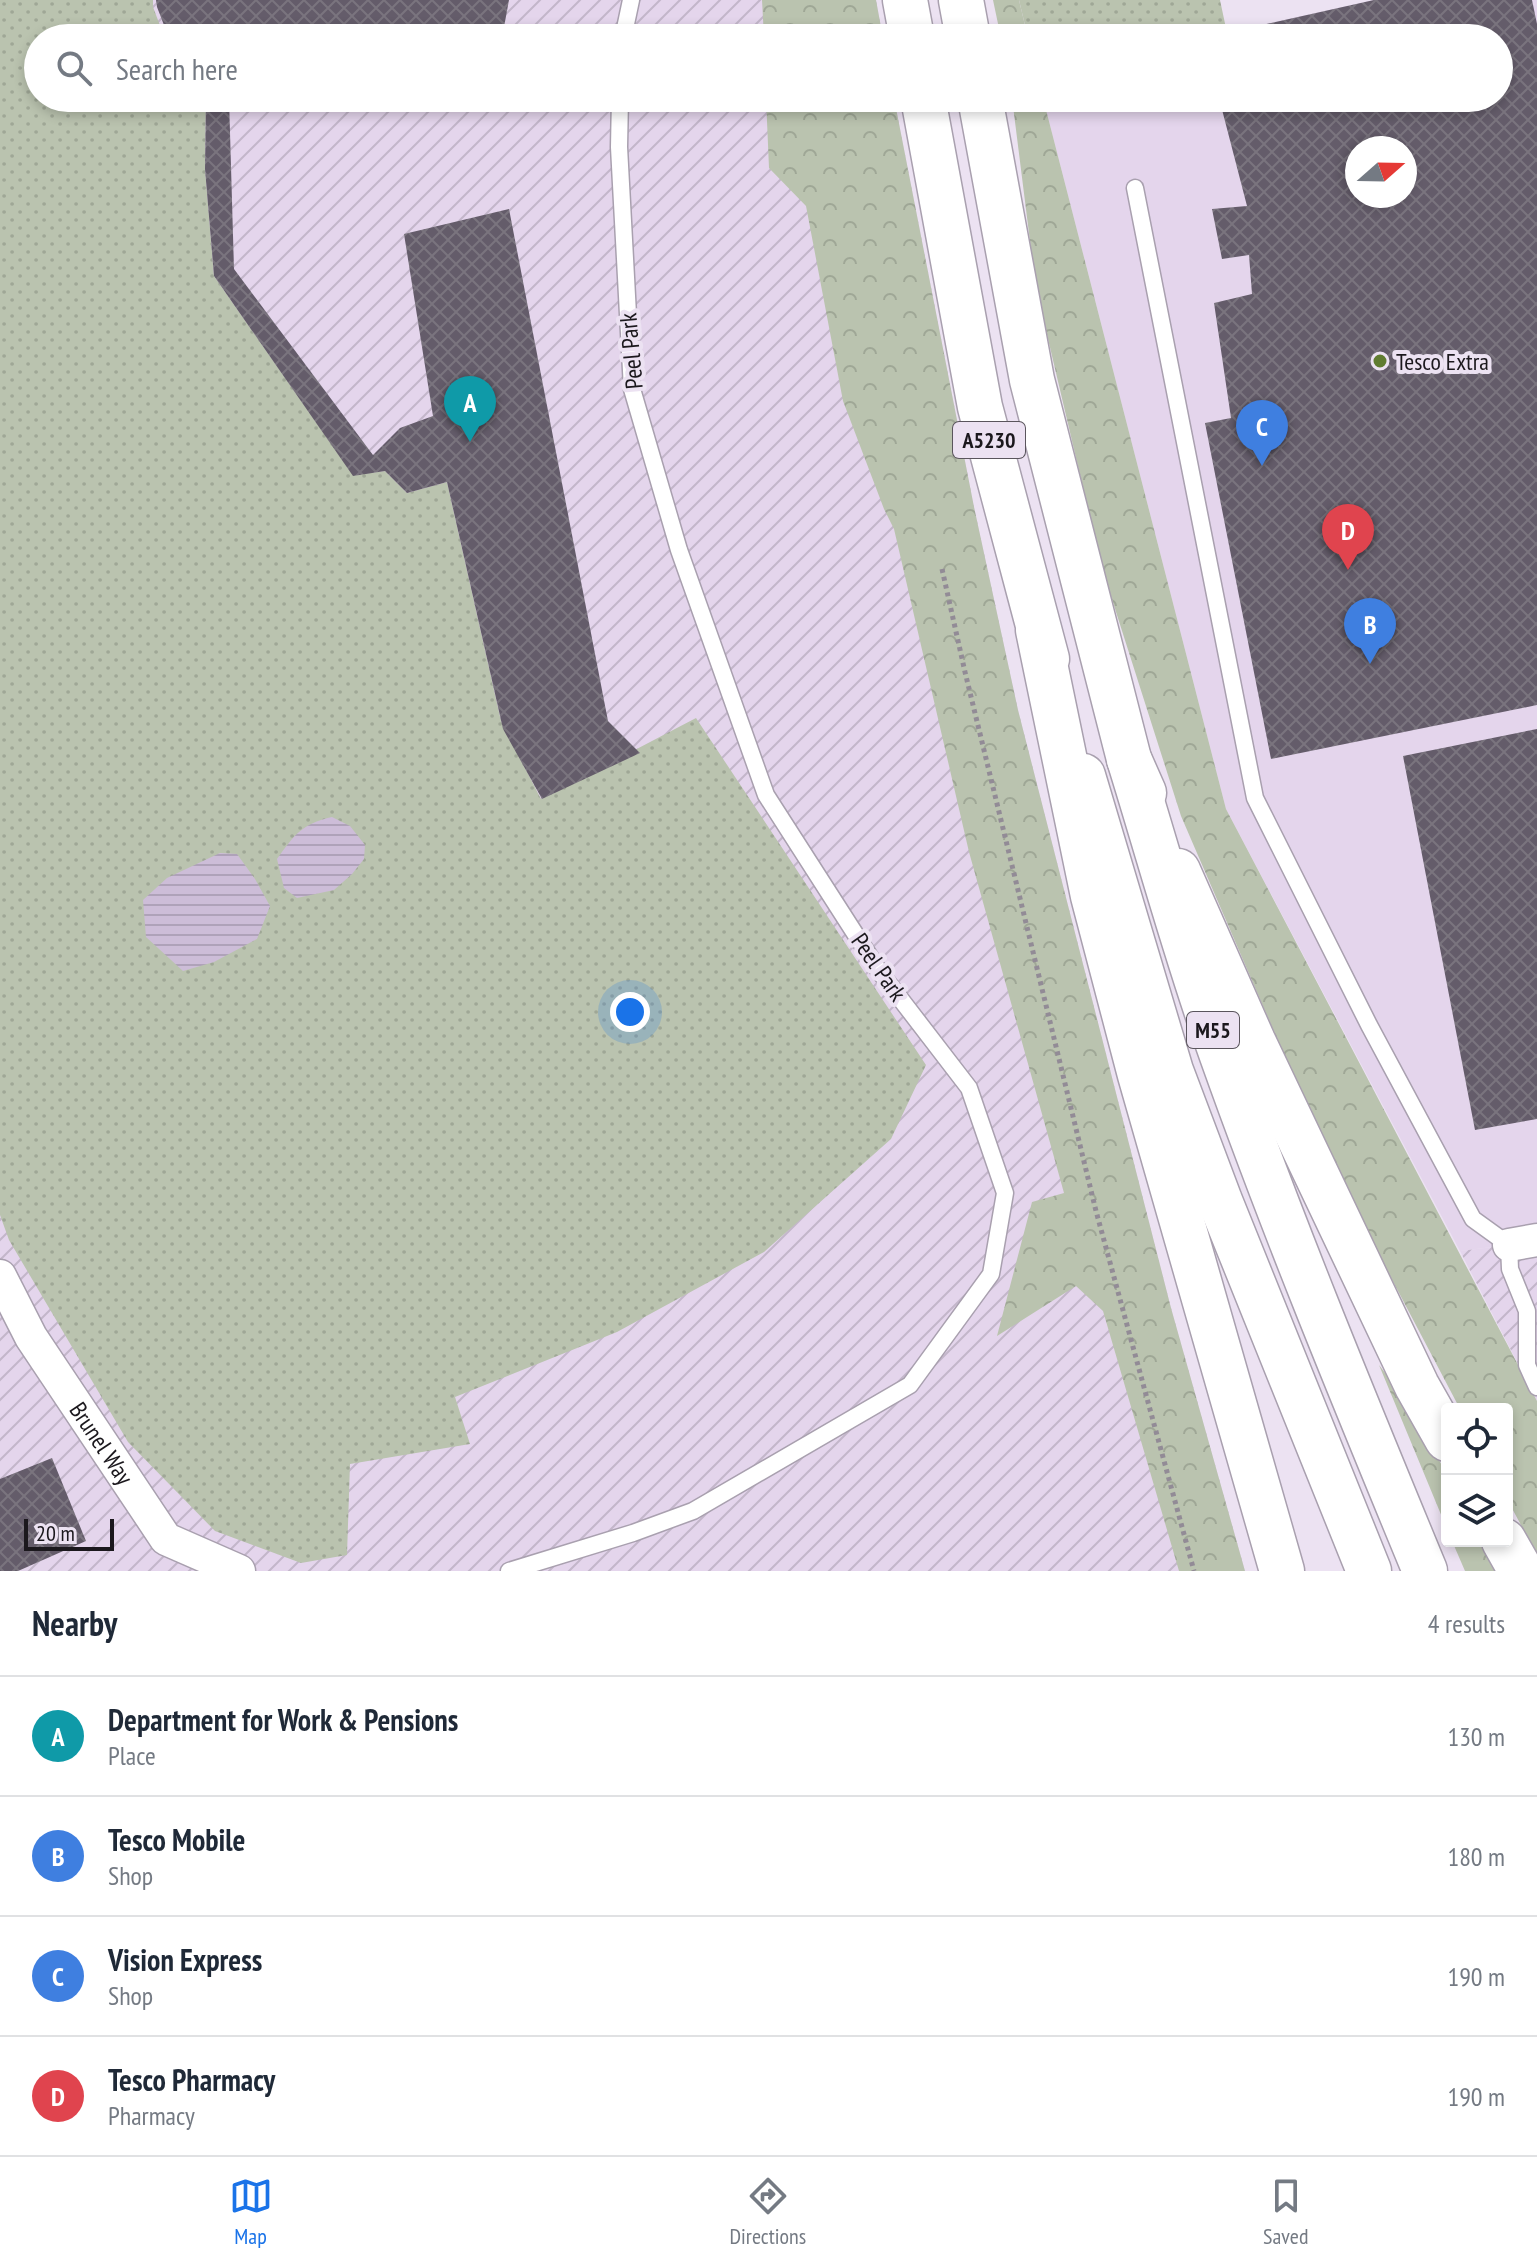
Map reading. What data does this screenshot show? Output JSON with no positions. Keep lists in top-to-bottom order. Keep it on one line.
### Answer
{"streets":{"main road":["A5230","M55"],"street":["Brunel Way"],"lane":["Peel Park"]},"crossings":[["A5230","M55"]],"places":["Tesco Extra"],"scale_bar":"20 m","north":"right","page":{"search":"Search here","pins":["A","C","D","B"],"scale":"20 m","heading":["Nearby","4 results"],"list":[{"mark":"A","name":"Department for Work & Pensions","note":"Place","value":"130 m"},{"mark":"B","name":"Tesco Mobile","note":"Shop","value":"180 m"},{"mark":"C","name":"Vision Express","note":"Shop","value":"190 m"},{"mark":"D","name":"Tesco Pharmacy","note":"Pharmacy","value":"190 m"}],"nav":["Map","Directions","Saved"]}}
